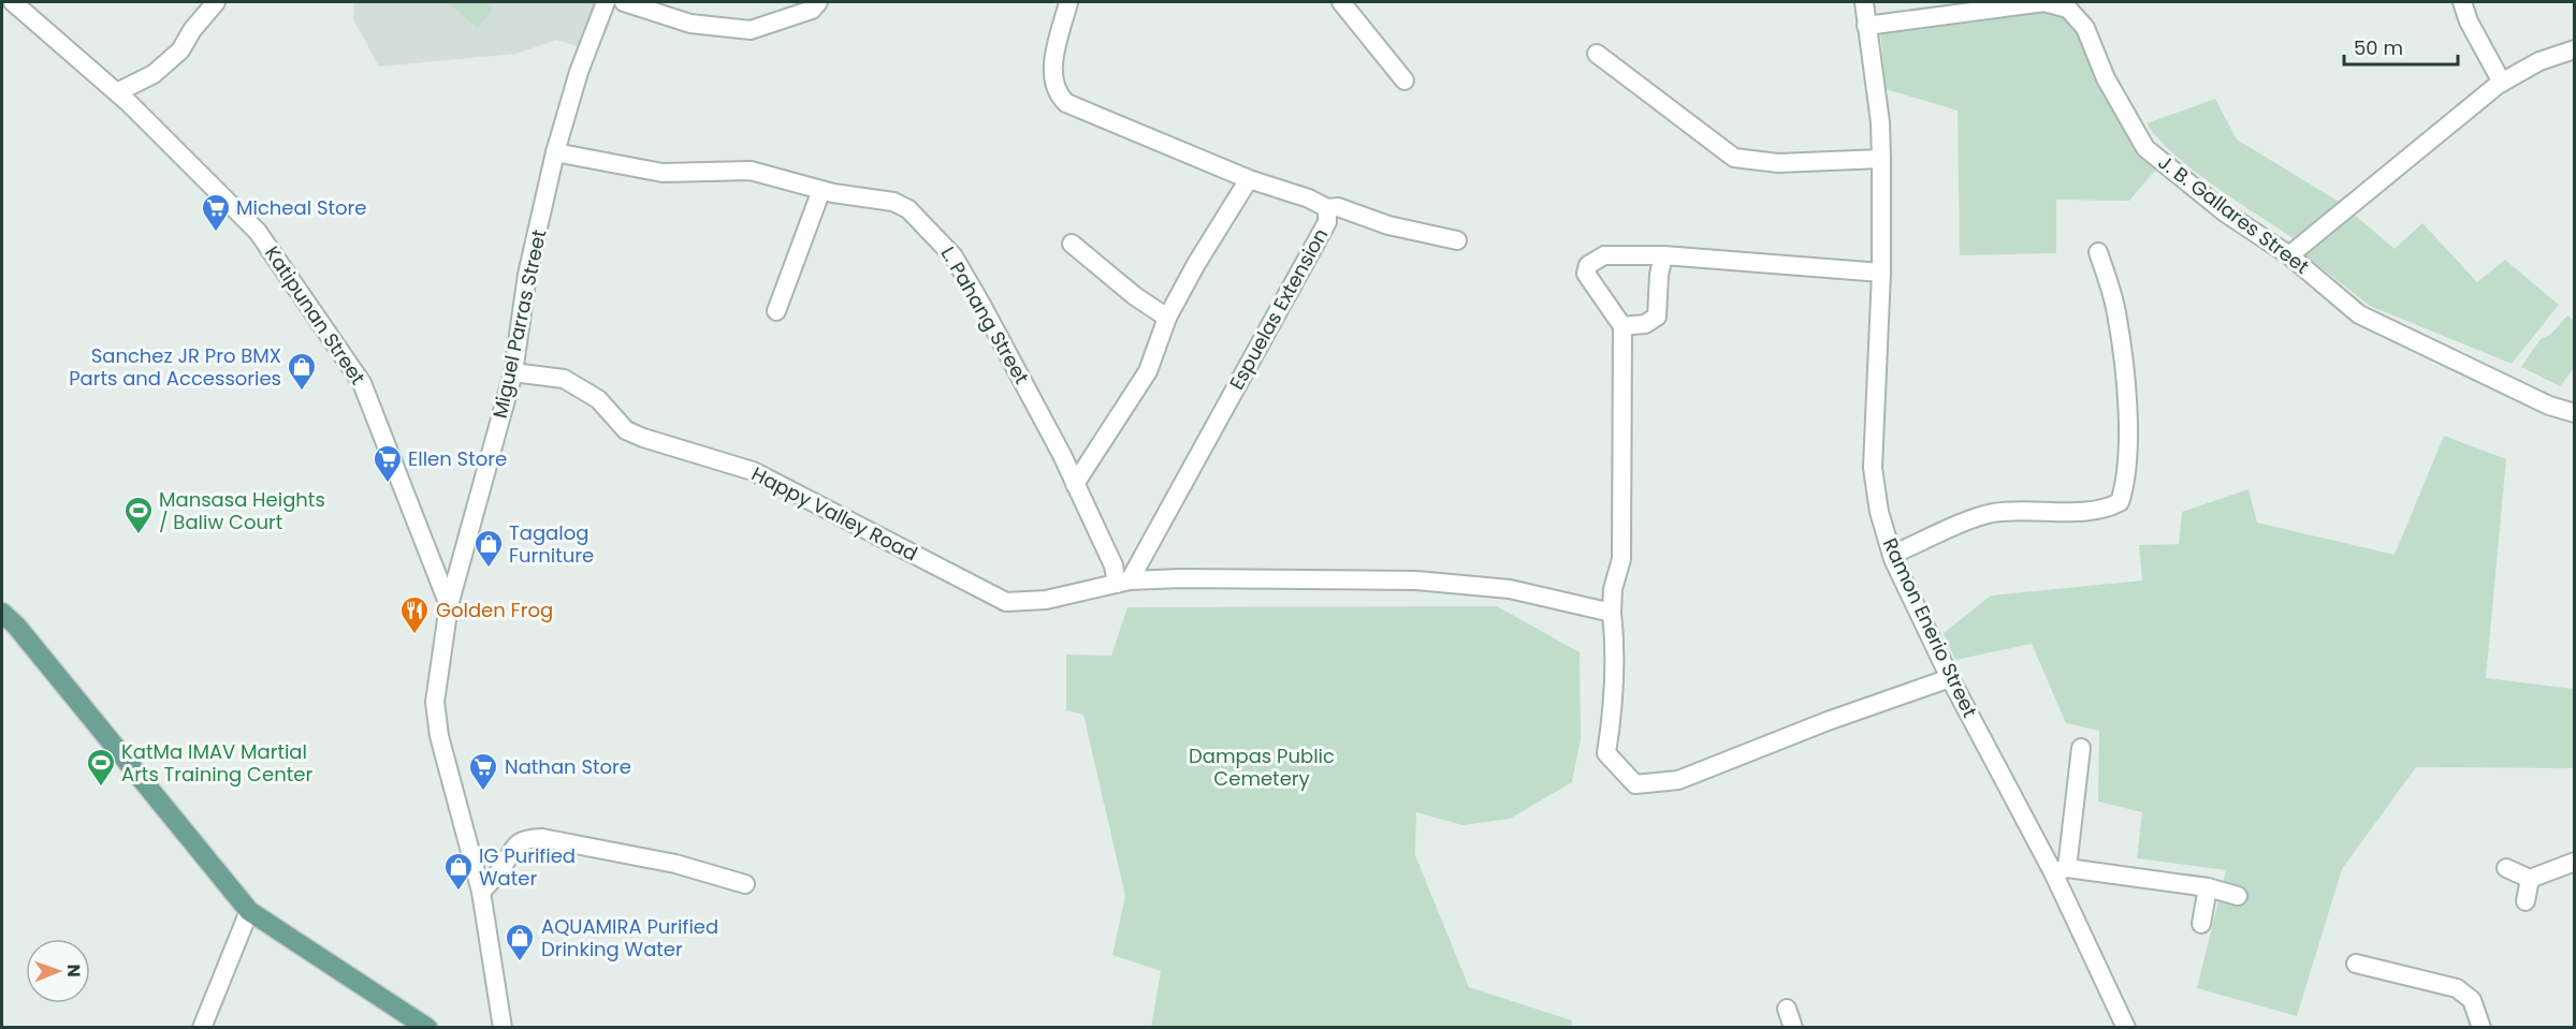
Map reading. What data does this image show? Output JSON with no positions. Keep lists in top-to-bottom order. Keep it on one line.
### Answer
{"streets":{"street":["J. B. Gallares Street","Espuelas Extension","Katipunan Street","L. Pahang Street","Miguel Parras Street","Happy Valley Road","Ramon Enerio Street"]},"crossings":[["J. B. Gallares Street","Ramon Enerio Street"],["Espuelas Extension","L. Pahang Street"],["Espuelas Extension","Happy Valley Road"],["Katipunan Street","Miguel Parras Street"],["L. Pahang Street","Miguel Parras Street"],["L. Pahang Street","Happy Valley Road"],["Miguel Parras Street","Happy Valley Road"]],"parks":["Dampas Public Cemetery"],"places":{"supermarket":["Micheal Store","Ellen Store","Nathan Store"],"shop":["Sanchez JR Pro BMX Parts and Accessories","Tagalog Furniture","IG Purified Water","AQUAMIRA Purified Drinking Water"],"sports":["Mansasa Heights / Baliw Court","KatMa IMAV Martial Arts Training Center"],"restaurant":["Golden Frog"]},"scale_bar":"50 m","north":"right"}
